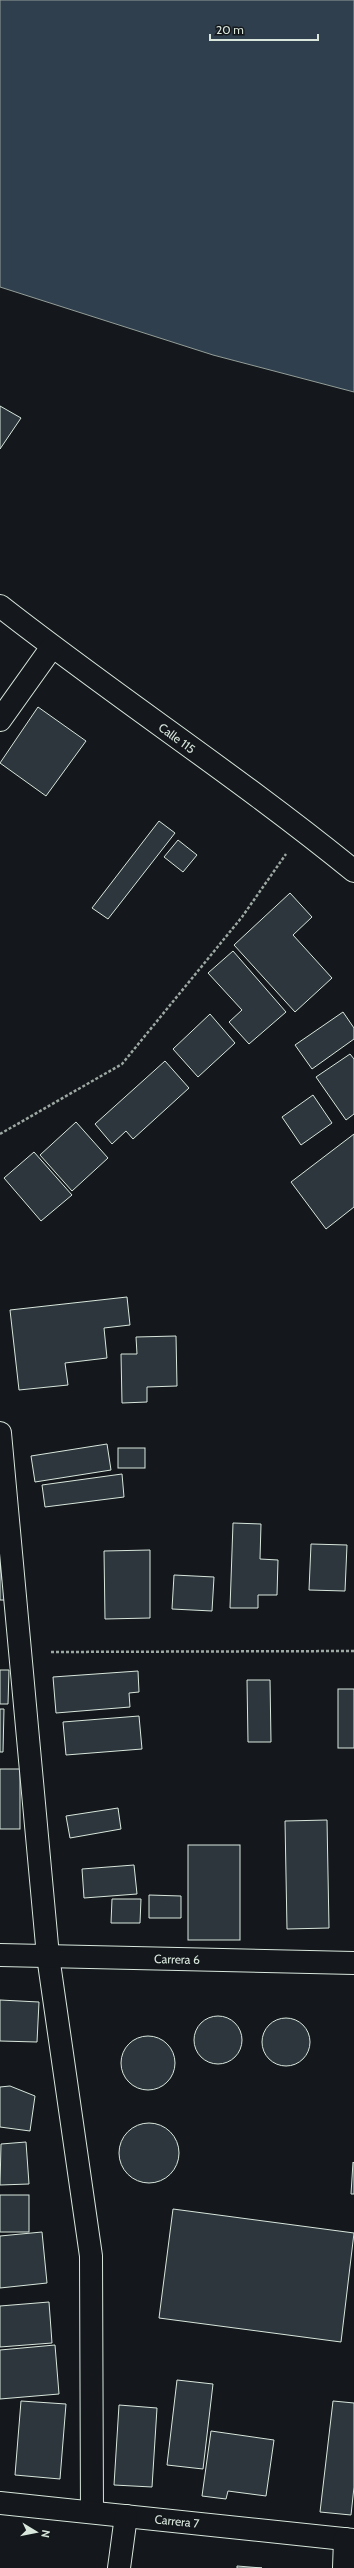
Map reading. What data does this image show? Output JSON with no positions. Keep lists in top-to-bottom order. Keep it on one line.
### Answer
{"streets":{"street":["Calle 115","Carrera 6","Carrera 7"]},"scale_bar":"20 m","north":"right"}
